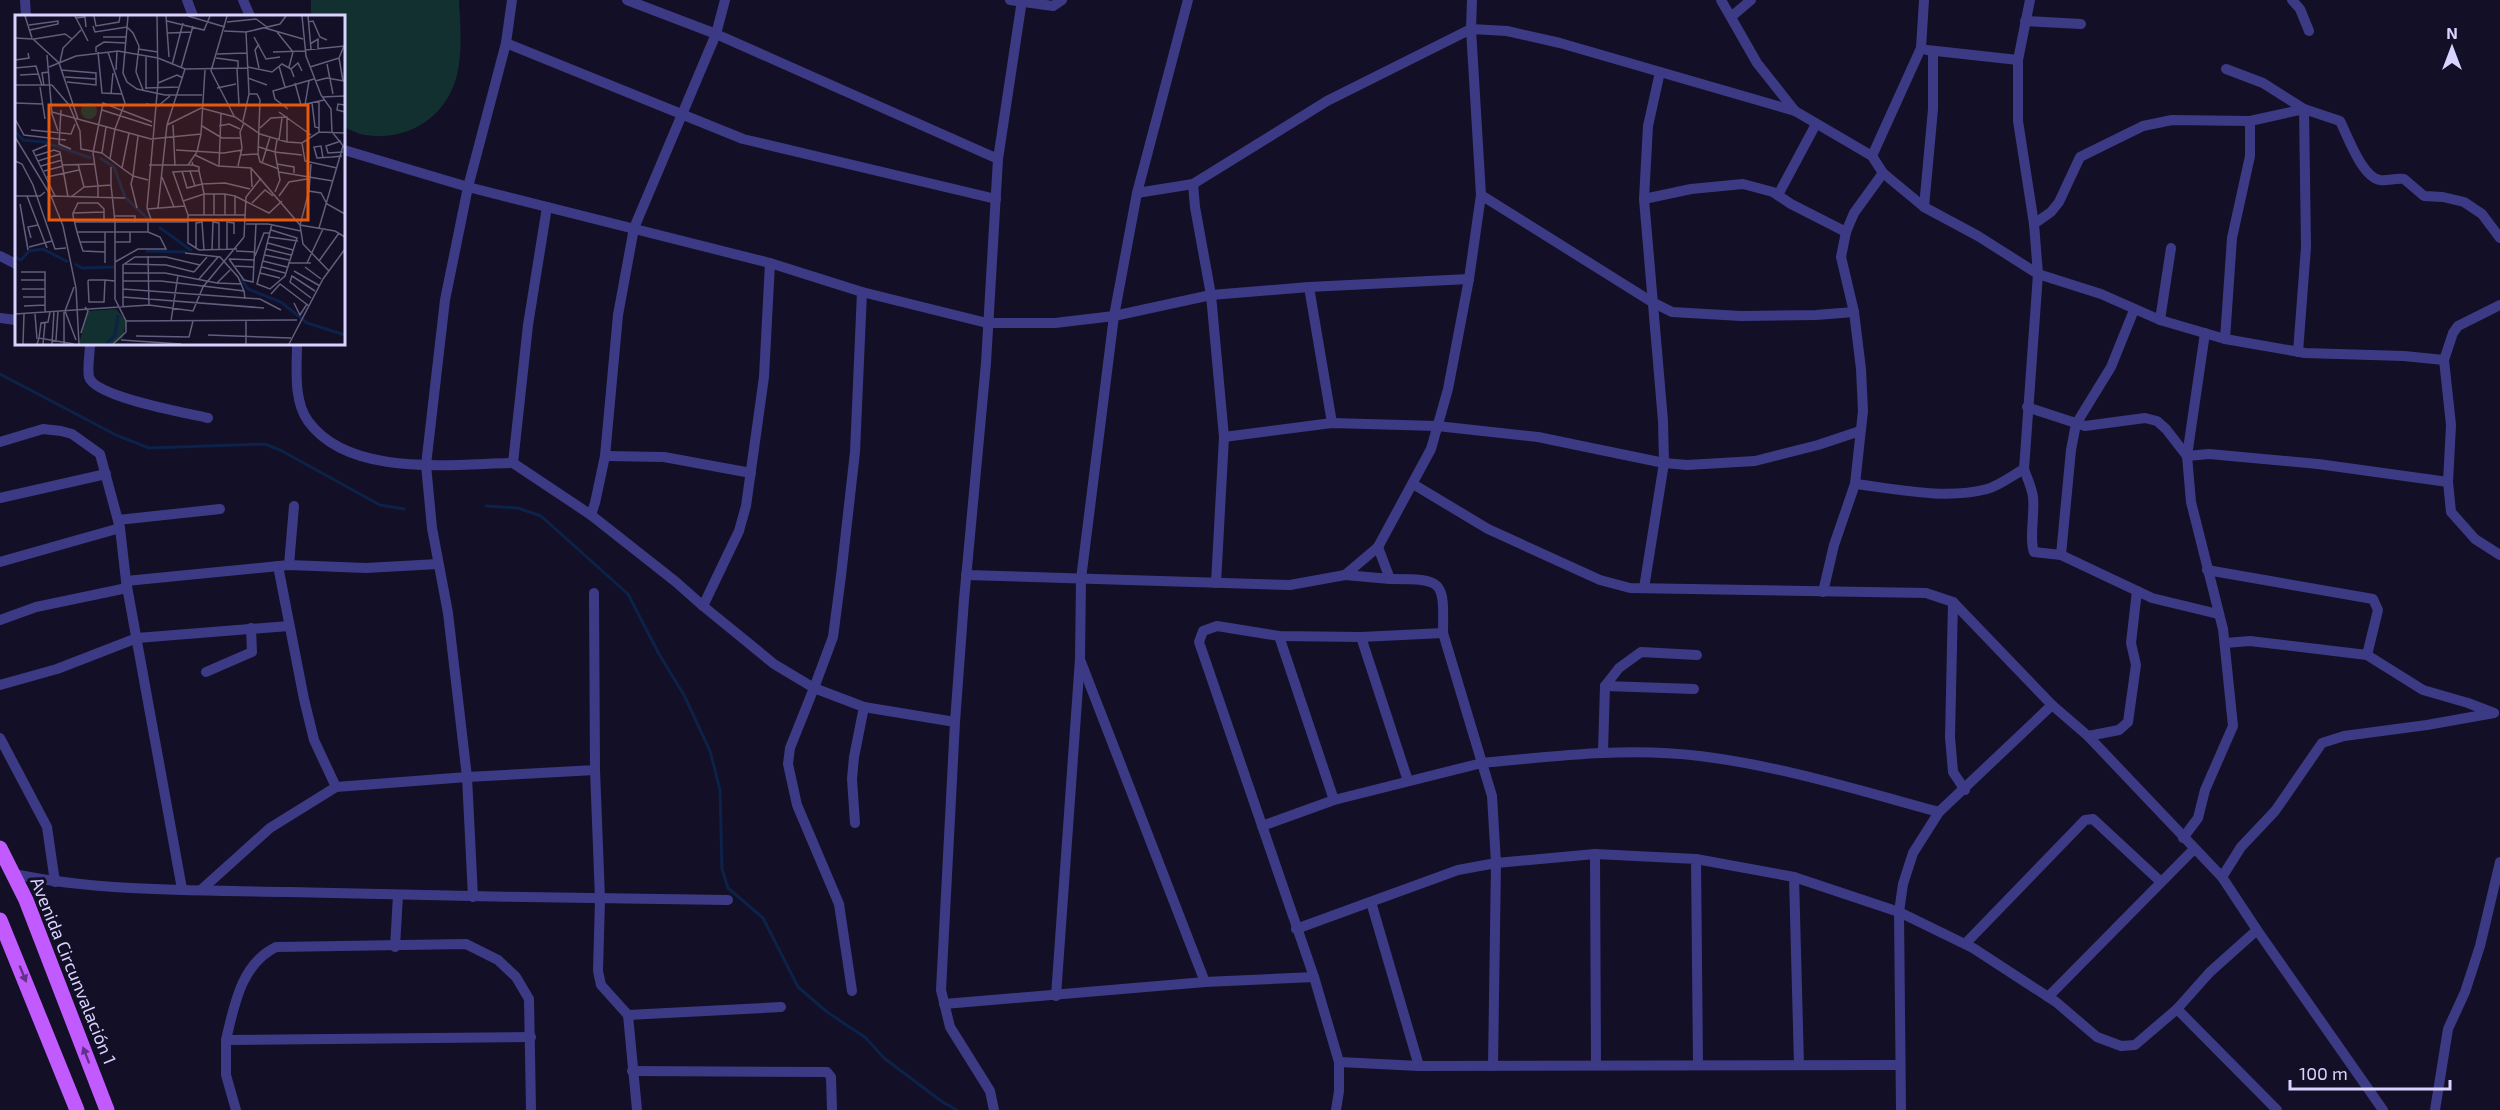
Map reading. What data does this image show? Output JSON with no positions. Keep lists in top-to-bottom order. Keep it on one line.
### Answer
{"streets":{"main road":["Avenida Circunvalación 1"]},"scale_bar":"100 m","north":"top"}
